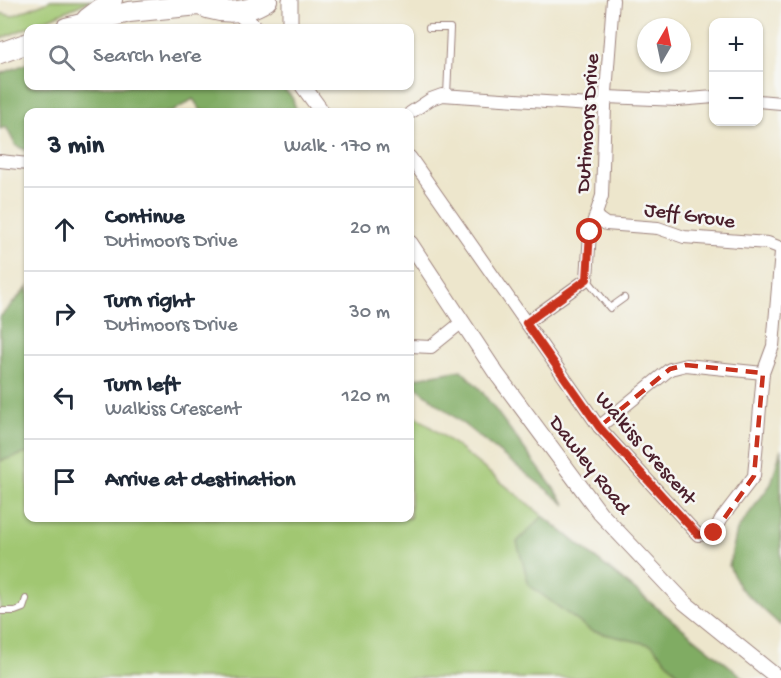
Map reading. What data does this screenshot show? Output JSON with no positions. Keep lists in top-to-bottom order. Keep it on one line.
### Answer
{"streets":{"street":["Dutimoors Drive","Jeff Grove","Walkiss Crescent","Dawley Road"]},"crossings":[["Dutimoors Drive","Jeff Grove"],["Jeff Grove","Walkiss Crescent"]],"north":"top","page":{"map_buttons":["+","−"],"search":"Search here","heading":["3 min","Walk · 170 m"],"list":[["Continue","Dutimoors Drive","20 m"],["Turn right","Dutimoors Drive","30 m"],["Turn left","Walkiss Crescent","120 m"],"Arrive at destination"]}}
